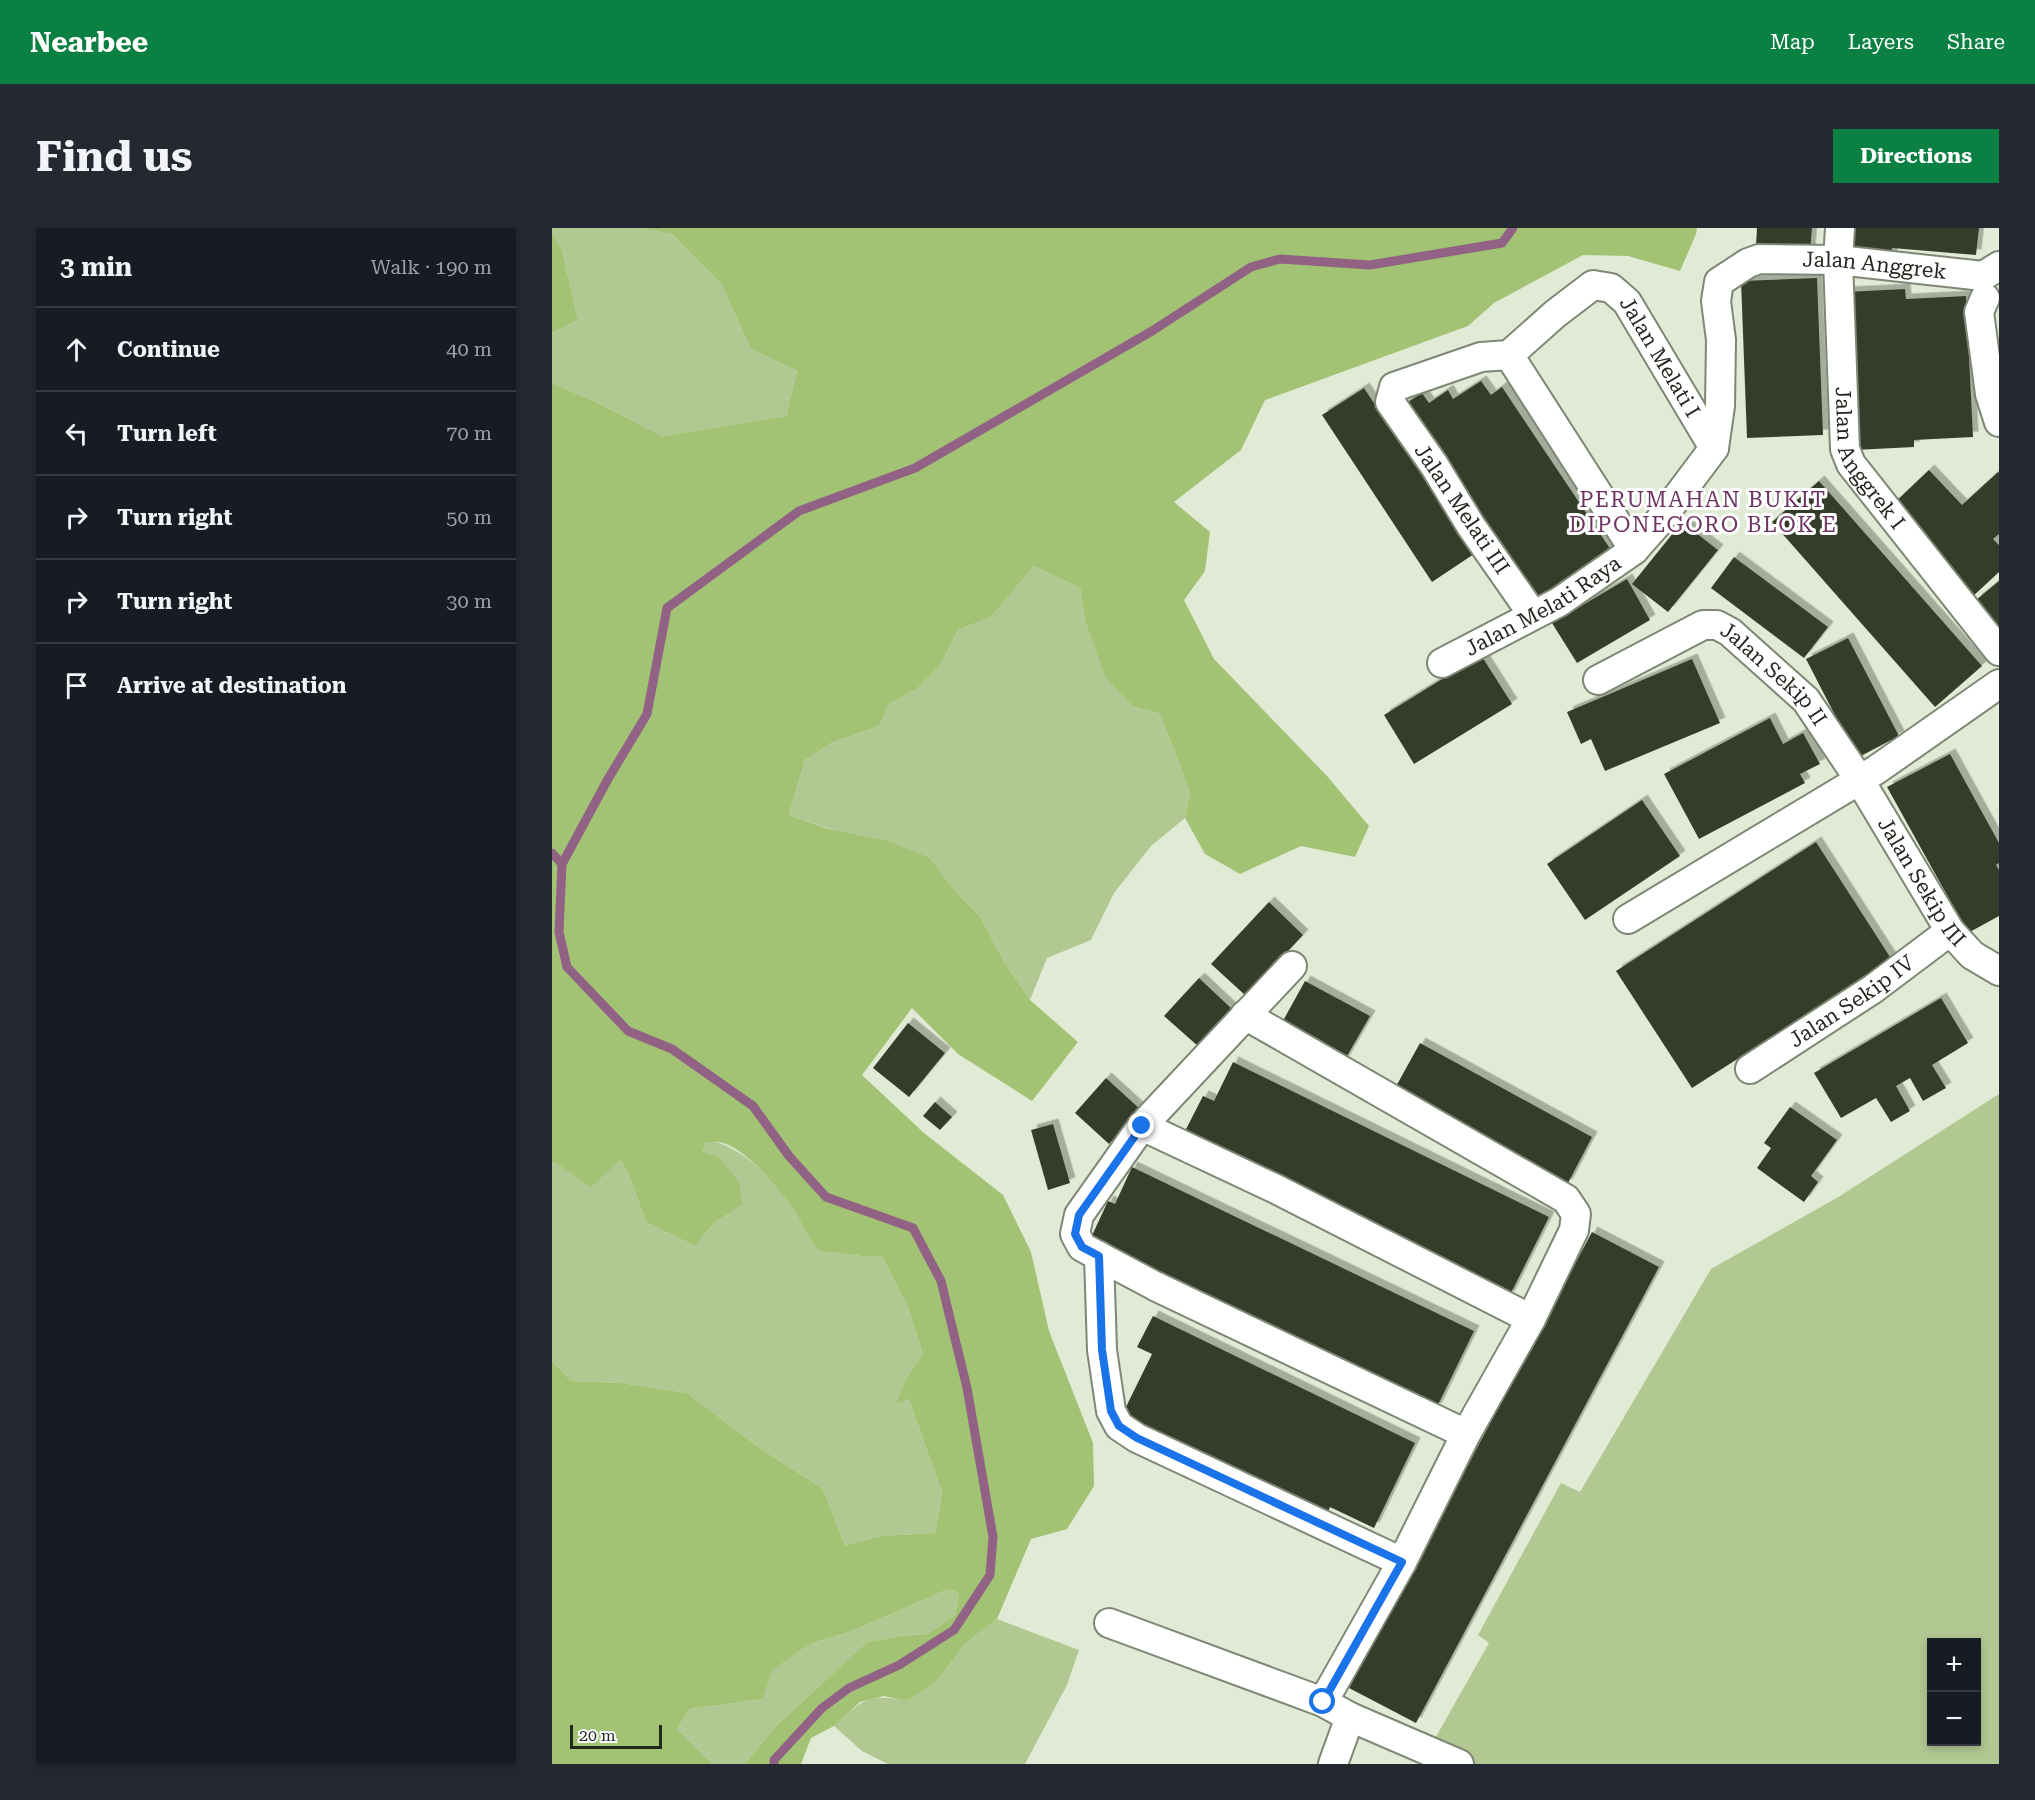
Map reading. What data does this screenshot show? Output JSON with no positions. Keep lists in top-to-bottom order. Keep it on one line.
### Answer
{"streets":{"street":["Jalan Anggrek","Jalan Melati I","Jalan Anggrek I","Jalan Melati III","Jalan Melati Raya","Jalan Sekip II","Jalan Sekip III","Jalan Sekip IV"]},"crossings":[["Jalan Anggrek","Jalan Anggrek I"],["Jalan Anggrek","Jalan Melati Raya"],["Jalan Melati I","Jalan Melati III"],["Jalan Melati I","Jalan Melati Raya"],["Jalan Melati III","Jalan Melati Raya"],["Jalan Sekip II","Jalan Sekip III"],["Jalan Sekip III","Jalan Sekip IV"]],"districts":["PERUMAHAN BUKIT DIPONEGORO BLOK E"],"scale_bar":"20 m","page":{"header":"Nearbee","nav":["Map","Layers","Share"],"buttons":"Directions","title":"Find us","heading":["3 min","Walk · 190 m"],"list":[["Continue","40 m"],["Turn left","70 m"],["Turn right","50 m"],["Turn right","30 m"],"Arrive at destination"],"map_buttons":["+","−"],"scale":"20 m"}}
